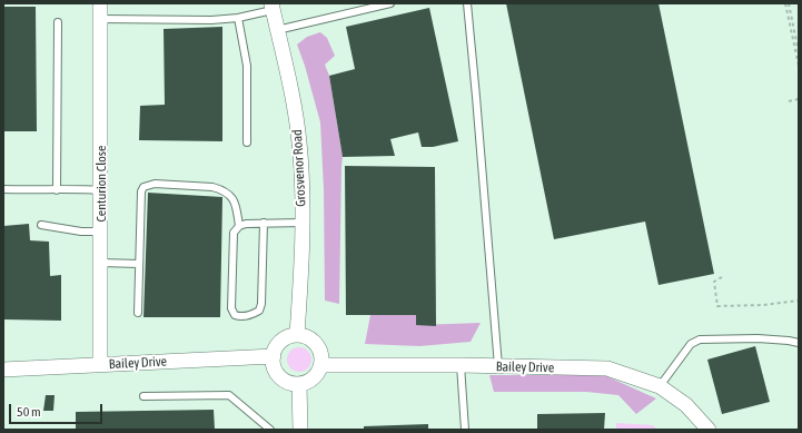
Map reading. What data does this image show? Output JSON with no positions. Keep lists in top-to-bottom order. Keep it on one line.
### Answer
{"streets":{"street":["Grosvenor Road","Centurion Close","Bailey Drive"]},"crossings":[["Grosvenor Road","Bailey Drive"],["Centurion Close","Bailey Drive"]],"scale_bar":"50 m"}
